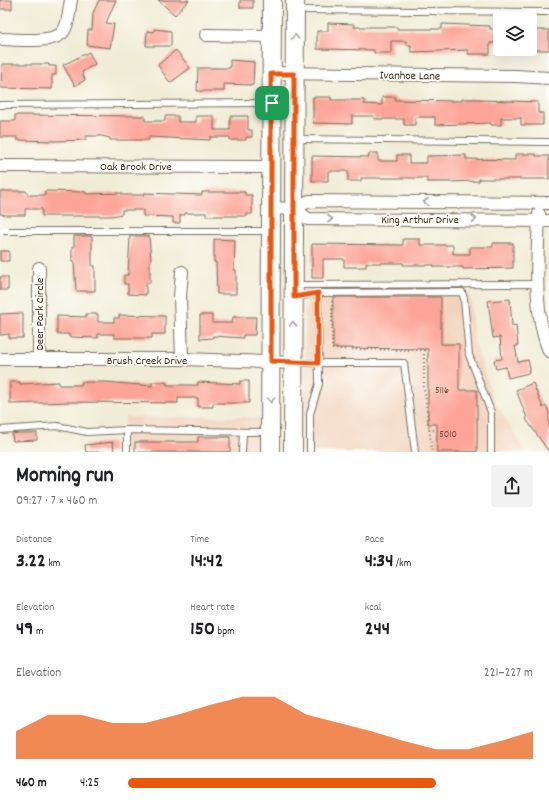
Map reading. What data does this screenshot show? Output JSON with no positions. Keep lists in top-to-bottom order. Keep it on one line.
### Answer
{"streets":{"street":["Ivanhoe Lane","Oak Brook Drive","King Arthur Drive","Deer Park Circle","Brush Creek Drive"]},"crossings":[["Deer Park Circle","Brush Creek Drive"]],"house_numbers":["5116","5010"],"page":{"heading":["Morning run","09:27 · 7 × 460 m"],"stats":[["Distance","3.22 km"],["Time","14:42"],["Pace","4:34 /km"],["Elevation","49 m"],["Heart rate","150 bpm"],["kcal","244"]],"chart":["Elevation","221–227 m"],"list":[{"name":"460 m","note":"4:25"}]}}
